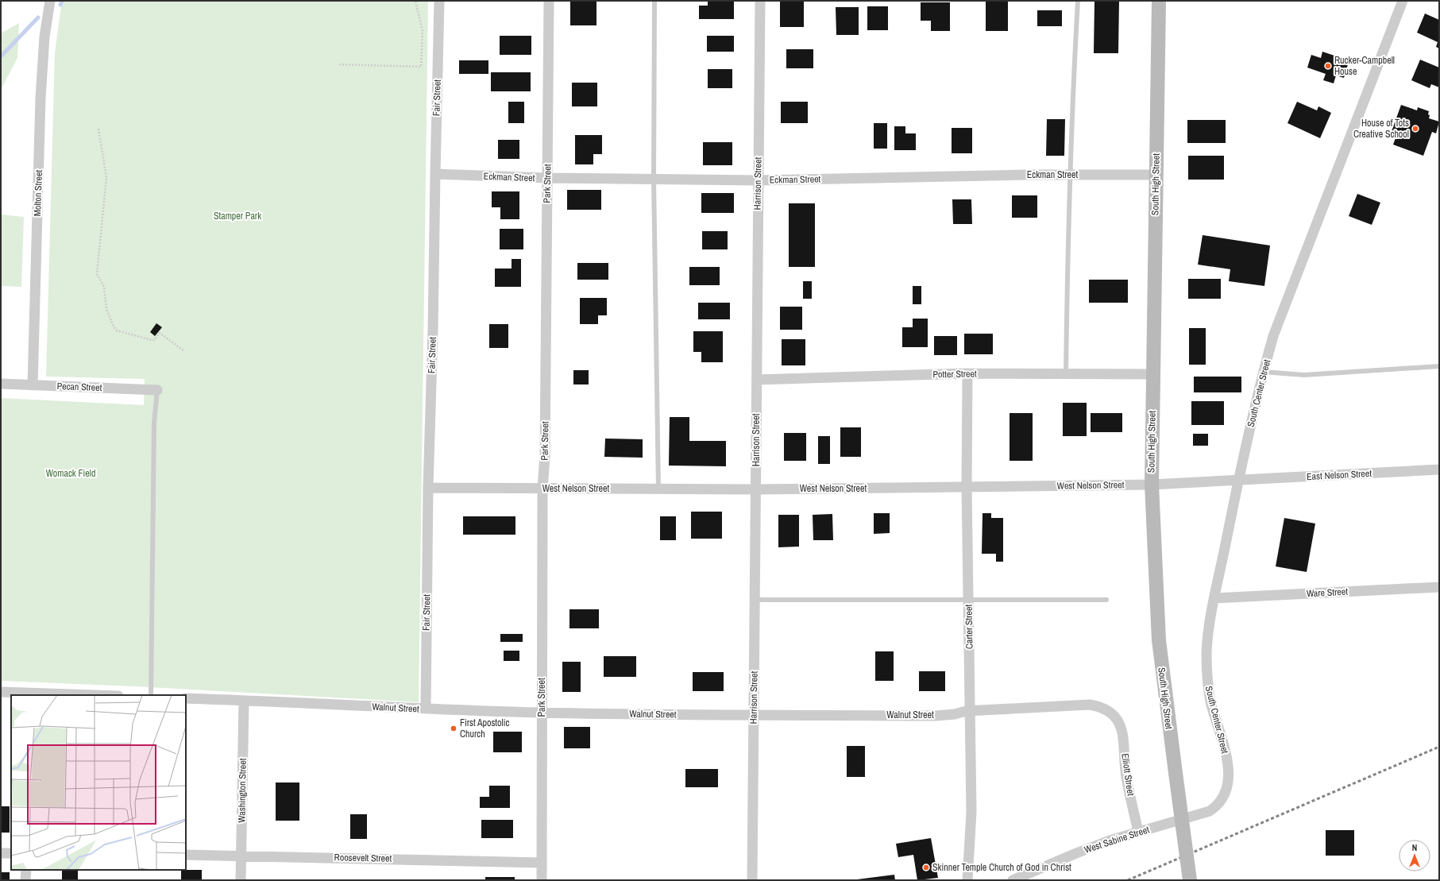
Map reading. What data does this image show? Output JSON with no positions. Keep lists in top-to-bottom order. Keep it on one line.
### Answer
{"streets":{"main road":["South High Street"],"street":["Fair Street","Eckman Street","Park Street","Harrison Street","Molton Street","Potter Street","Pecan Street","South Center Street","East Nelson Street","West Nelson Street","Ware Street","Carter Street","Walnut Street","Elliott Street","Washington Street","West Sabine Street","Roosevelt Street"]},"crossings":[["Fair Street","Eckman Street"],["Fair Street","West Nelson Street"],["Fair Street","Walnut Street"],["Eckman Street","Park Street"],["Eckman Street","Harrison Street"],["Eckman Street","South High Street"],["Park Street","West Nelson Street"],["Park Street","Walnut Street"],["Park Street","Roosevelt Street"],["Harrison Street","Potter Street"],["Harrison Street","West Nelson Street"],["Harrison Street","Walnut Street"],["South High Street","Potter Street"],["South High Street","West Nelson Street"],["Molton Street","Pecan Street"],["Potter Street","Carter Street"],["South Center Street","East Nelson Street"],["South Center Street","West Nelson Street"],["South Center Street","Ware Street"],["South Center Street","West Sabine Street"],["East Nelson Street","West Nelson Street"],["West Nelson Street","Carter Street"],["Carter Street","Walnut Street"],["Walnut Street","Elliott Street"],["Walnut Street","Washington Street"],["Elliott Street","West Sabine Street"],["Washington Street","Roosevelt Street"]],"parks":["Stamper Park","Womack Field"],"places":["Rucker-Campbell House","House of Tots Creative School","First Apostolic Church","Skinner Temple Church of God in Christ"],"north":"top"}
